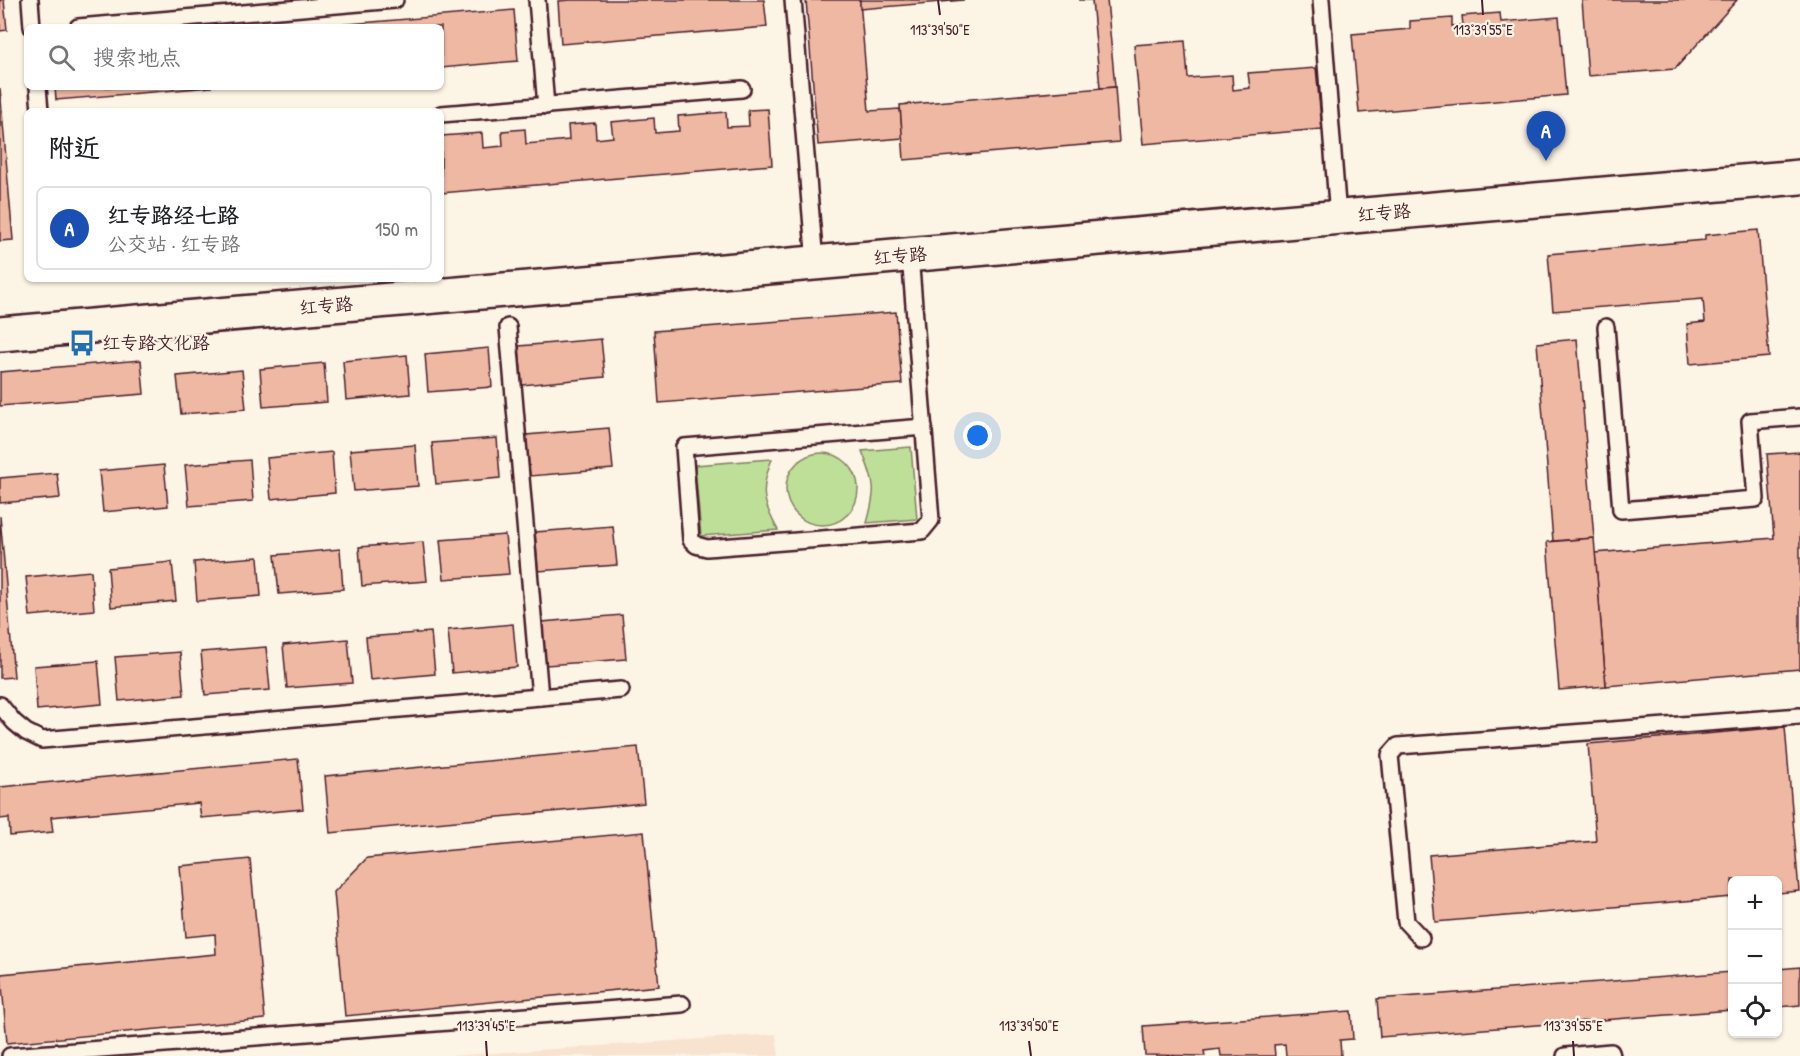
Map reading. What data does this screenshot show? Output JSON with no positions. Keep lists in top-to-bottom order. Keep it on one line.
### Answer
{"streets":{"street":["红专路"]},"places":{"bus stop":["红专路文化路"]},"page":{"search":"搜索地点","heading":"附近","pins":"A","list":[{"mark":"A","name":"红专路经七路","note":"公交站 · 红专路","value":"150 m"}],"map_buttons":["+","−"]},"coordinates":["113°39'50\"E","113°39'55\"E","113°39'45\"E"]}
